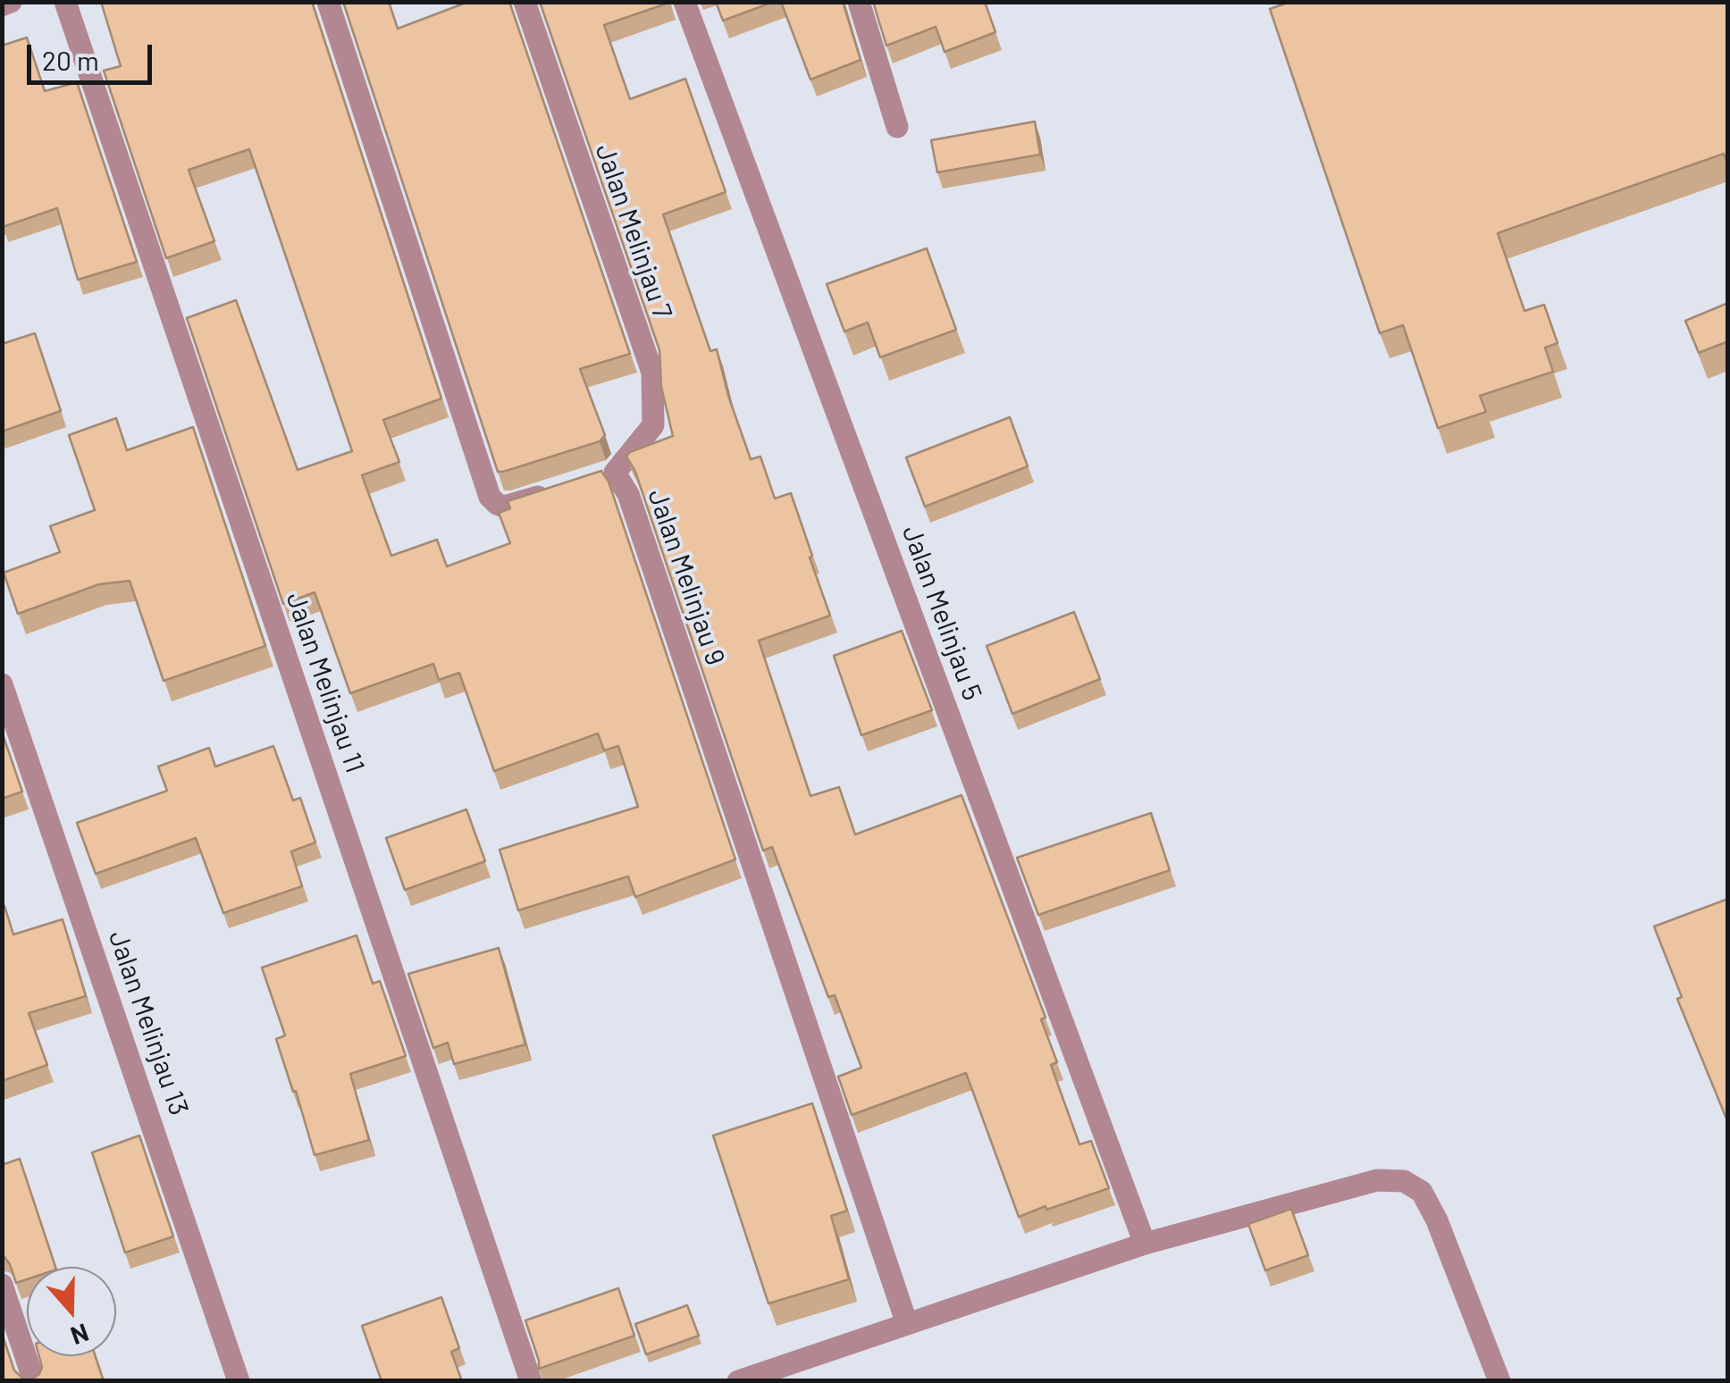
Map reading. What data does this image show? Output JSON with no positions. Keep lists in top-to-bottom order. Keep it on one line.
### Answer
{"streets":{"street":["Jalan Melinjau 7","Jalan Melinjau 9","Jalan Melinjau 5","Jalan Melinjau 11","Jalan Melinjau 13"]},"crossings":[["Jalan Melinjau 7","Jalan Melinjau 9"]],"scale_bar":"20 m","north":"bottom"}
